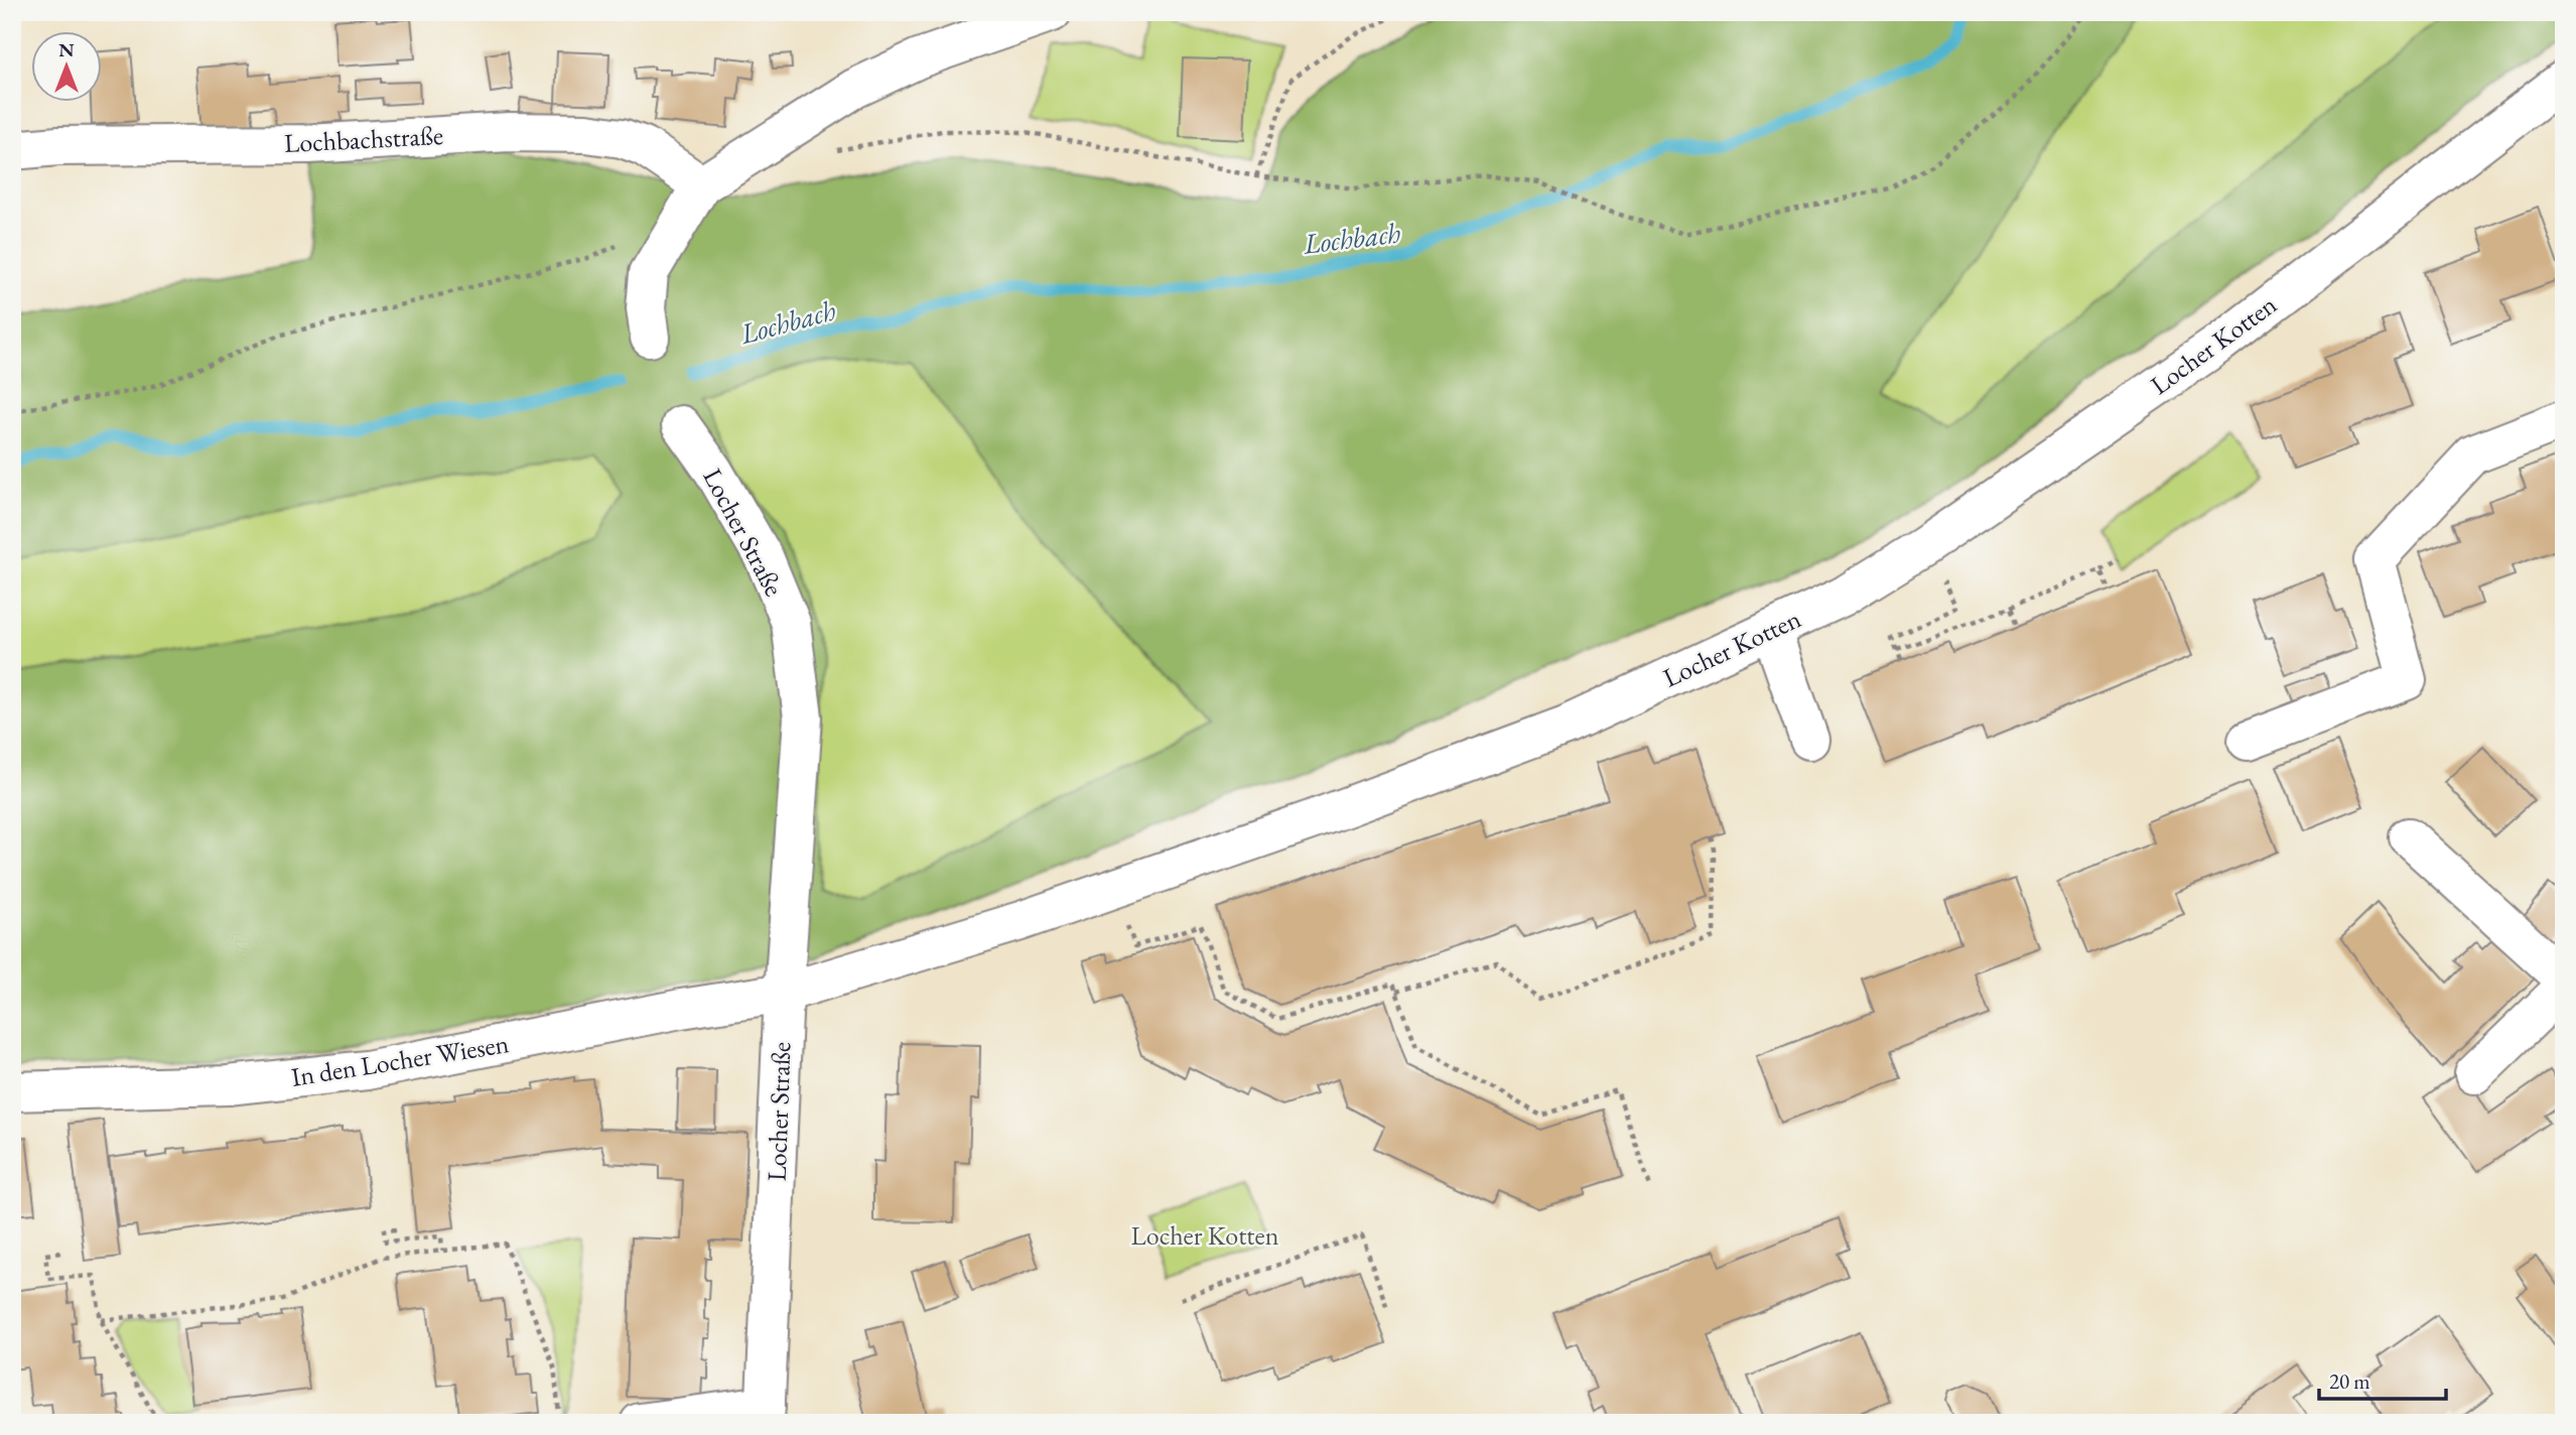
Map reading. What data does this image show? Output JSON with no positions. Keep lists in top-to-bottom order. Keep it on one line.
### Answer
{"streets":{"street":["Lochbachstraße","Locher Kotten","Locher Straße","In den Locher Wiesen"]},"crossings":[["Locher Kotten","Locher Straße"],["Locher Kotten","In den Locher Wiesen"],["Locher Straße","In den Locher Wiesen"]],"water":["Lochbach"],"parks":["Locher Kotten"],"scale_bar":"20 m","north":"top"}
